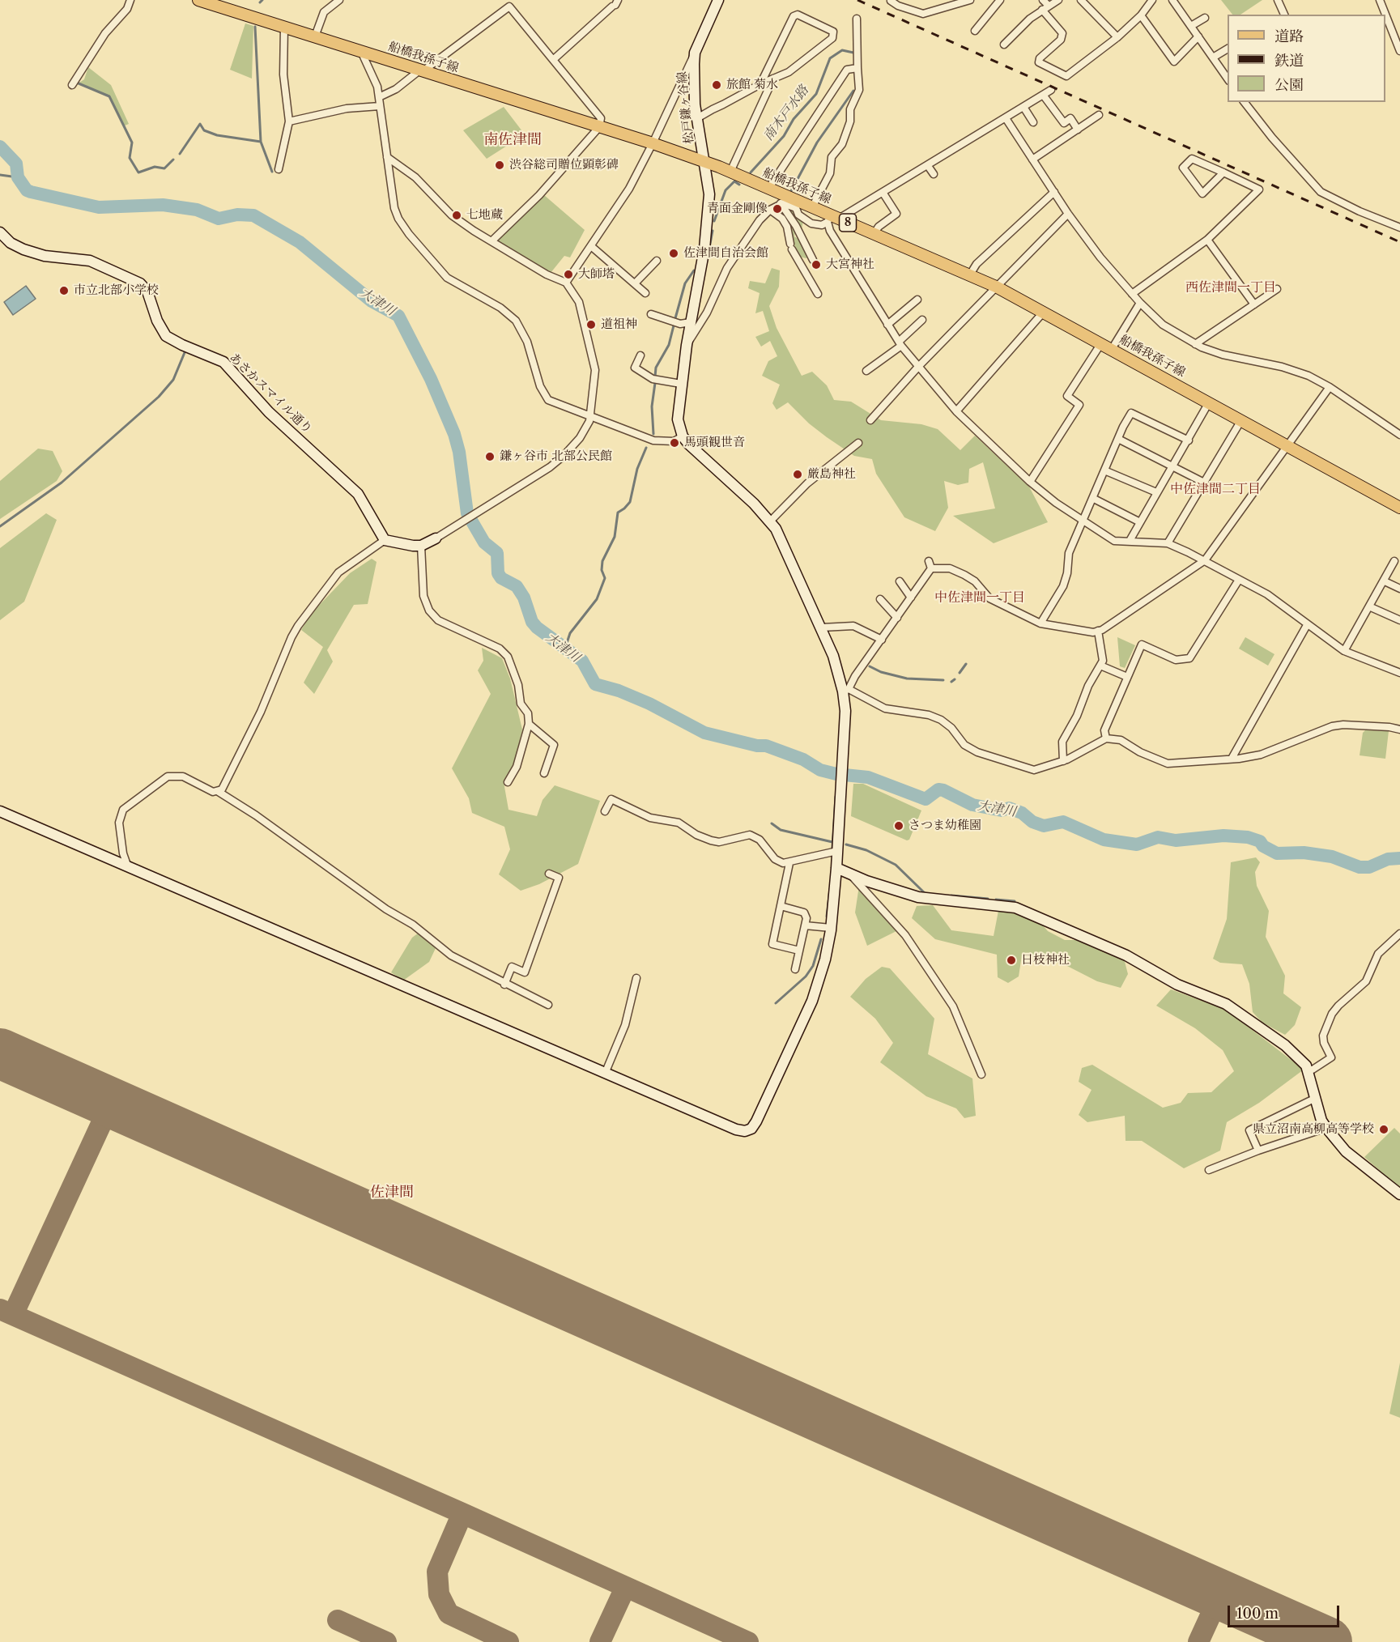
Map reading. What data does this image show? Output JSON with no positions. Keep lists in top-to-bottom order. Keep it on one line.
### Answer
{"streets":{"main road":["船橋我孫子線","8"],"street":["松戸鎌ヶ谷線","あさかスマイル通り"]},"crossings":[["船橋我孫子線","松戸鎌ヶ谷線"]],"districts":["南佐津間","西佐津間一丁目","中佐津間二丁目","中佐津間一丁目","佐津間"],"water":["南木戸水路","大津川"],"places":["旅館 菊水","渋谷総司贈位顕彰碑","青面金剛像","七地蔵","佐津間自治会館","大宮神社","大師塔","市立北部小学校","道祖神","馬頭観世音","鎌ヶ谷市 北部公民館","厳島神社","さつま幼稚園","日枝神社","県立沼南高柳高等学校"],"legend":["道路","鉄道","公園"],"scale_bar":"100 m"}
